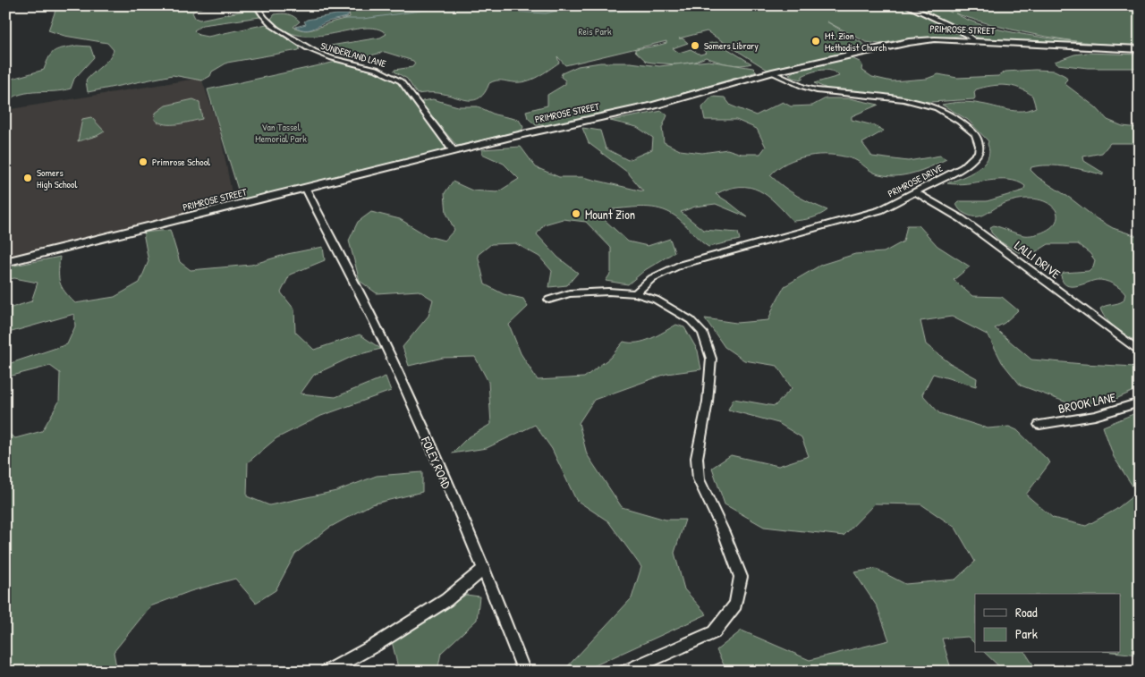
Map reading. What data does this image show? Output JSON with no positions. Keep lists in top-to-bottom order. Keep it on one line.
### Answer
{"streets":{"main road":["PRIMROSE STREET"],"street":["SUNDERLAND LANE","PRIMROSE DRIVE","LALLI DRIVE","BROOK LANE","FOLEY ROAD"]},"crossings":[["PRIMROSE STREET","SUNDERLAND LANE"],["PRIMROSE STREET","PRIMROSE DRIVE"],["PRIMROSE STREET","FOLEY ROAD"],["PRIMROSE DRIVE","LALLI DRIVE"]],"parks":["Reis Park","Van Tassel Memorial Park"],"places":["Mt. Zion Methodist Church","Somers Library","Primrose School","Somers High School","Mount Zion"],"legend":["Road","Park"]}
